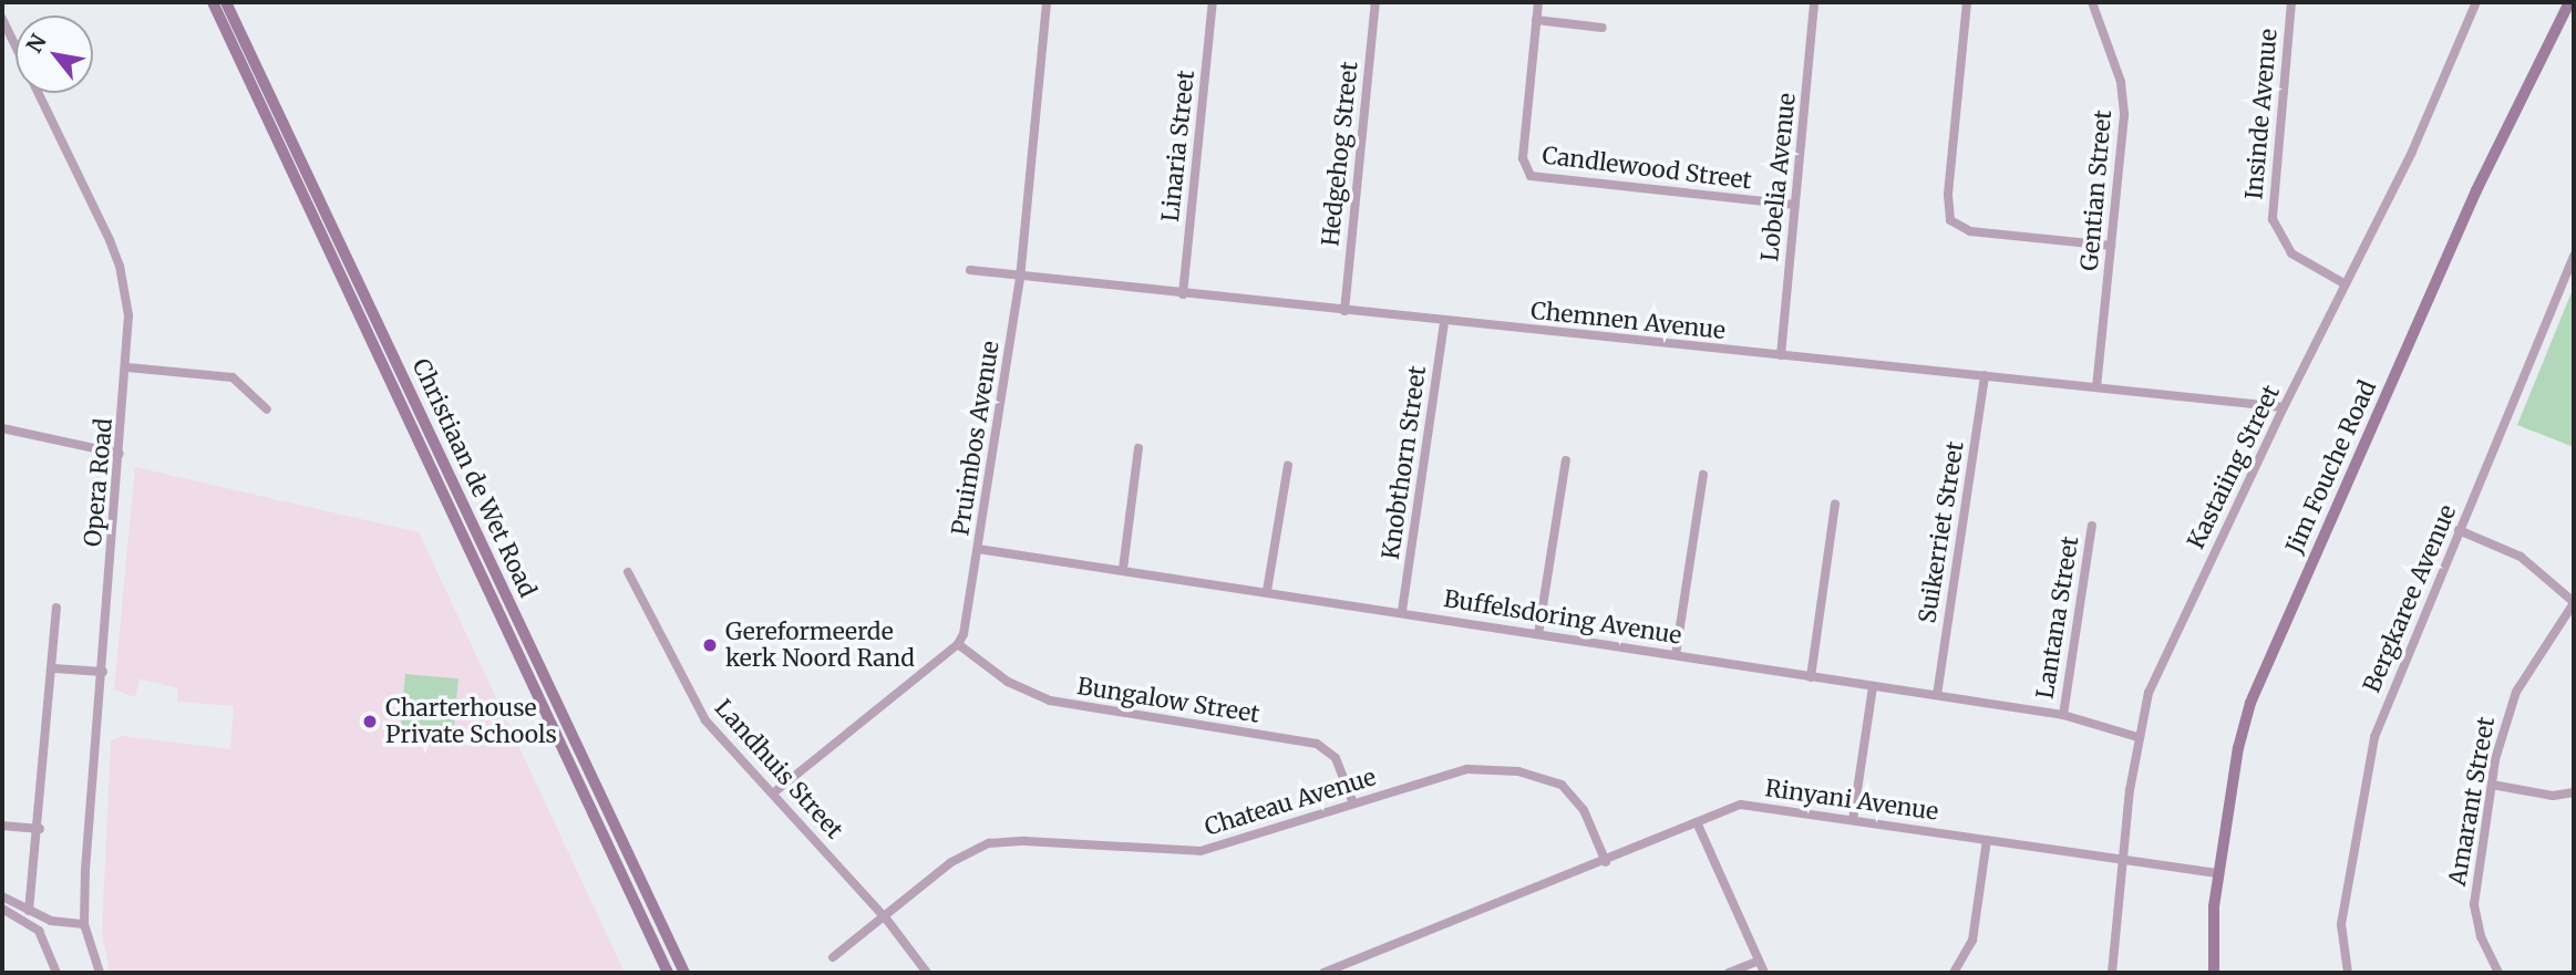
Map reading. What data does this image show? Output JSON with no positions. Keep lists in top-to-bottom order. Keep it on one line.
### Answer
{"streets":{"main road":["Jim Fouche Road","Christiaan de Wet Road"],"street":["Insinde Avenue","Linaria Street","Hedgehog Street","Candlewood Street","Lobelia Avenue","Gentian Street","Chemnen Avenue","Pruimbos Avenue","Knobthorn Street","Kastaiing Street","Opera Road","Suikerriet Street","Bergkaree Avenue","Buffelsdoring Avenue","Lantana Street","Bungalow Street","Landhuis Street","Rinyani Avenue","Amarant Street","Chateau Avenue"]},"crossings":[["Insinde Avenue","Kastaiing Street"],["Linaria Street","Chemnen Avenue"],["Hedgehog Street","Chemnen Avenue"],["Candlewood Street","Lobelia Avenue"],["Lobelia Avenue","Chemnen Avenue"],["Gentian Street","Chemnen Avenue"],["Chemnen Avenue","Pruimbos Avenue"],["Chemnen Avenue","Knobthorn Street"],["Chemnen Avenue","Kastaiing Street"],["Chemnen Avenue","Suikerriet Street"],["Pruimbos Avenue","Buffelsdoring Avenue"],["Pruimbos Avenue","Bungalow Street"],["Knobthorn Street","Buffelsdoring Avenue"],["Kastaiing Street","Buffelsdoring Avenue"],["Kastaiing Street","Rinyani Avenue"],["Jim Fouche Road","Rinyani Avenue"],["Suikerriet Street","Buffelsdoring Avenue"],["Buffelsdoring Avenue","Lantana Street"],["Bungalow Street","Chateau Avenue"],["Landhuis Street","Chateau Avenue"],["Rinyani Avenue","Chateau Avenue"]],"places":["Gereformeerde kerk Noord Rand","Charterhouse Private Schools"],"north":"top left"}
